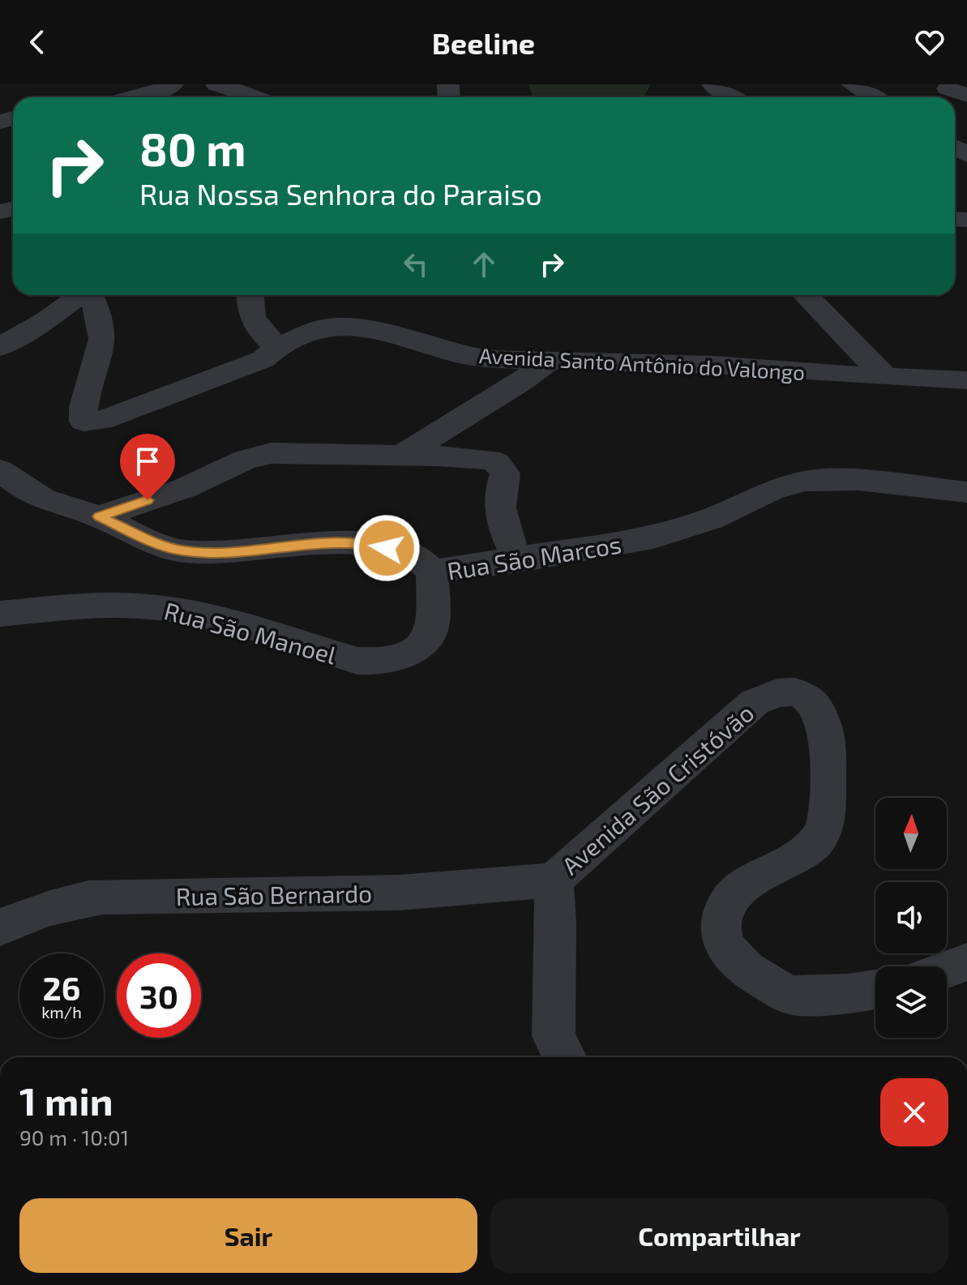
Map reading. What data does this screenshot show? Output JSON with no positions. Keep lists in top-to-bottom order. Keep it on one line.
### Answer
{"streets":{"street":["Avenida Santo Antônio do Valongo","Rua São Marcos","Rua São Manoel","Avenida São Cristóvão","Rua São Bernardo"]},"crossings":[["Rua São Marcos","Rua São Manoel"],["Avenida São Cristóvão","Rua São Bernardo"]],"north":"top","page":{"header":"Beeline","turn":["80 m","Rua Nossa Senhora do Paraiso"],"speed":"26 km/h","limit":"30","heading":["1 min","90 m · 10:01"],"buttons":["Sair","Compartilhar"]}}
